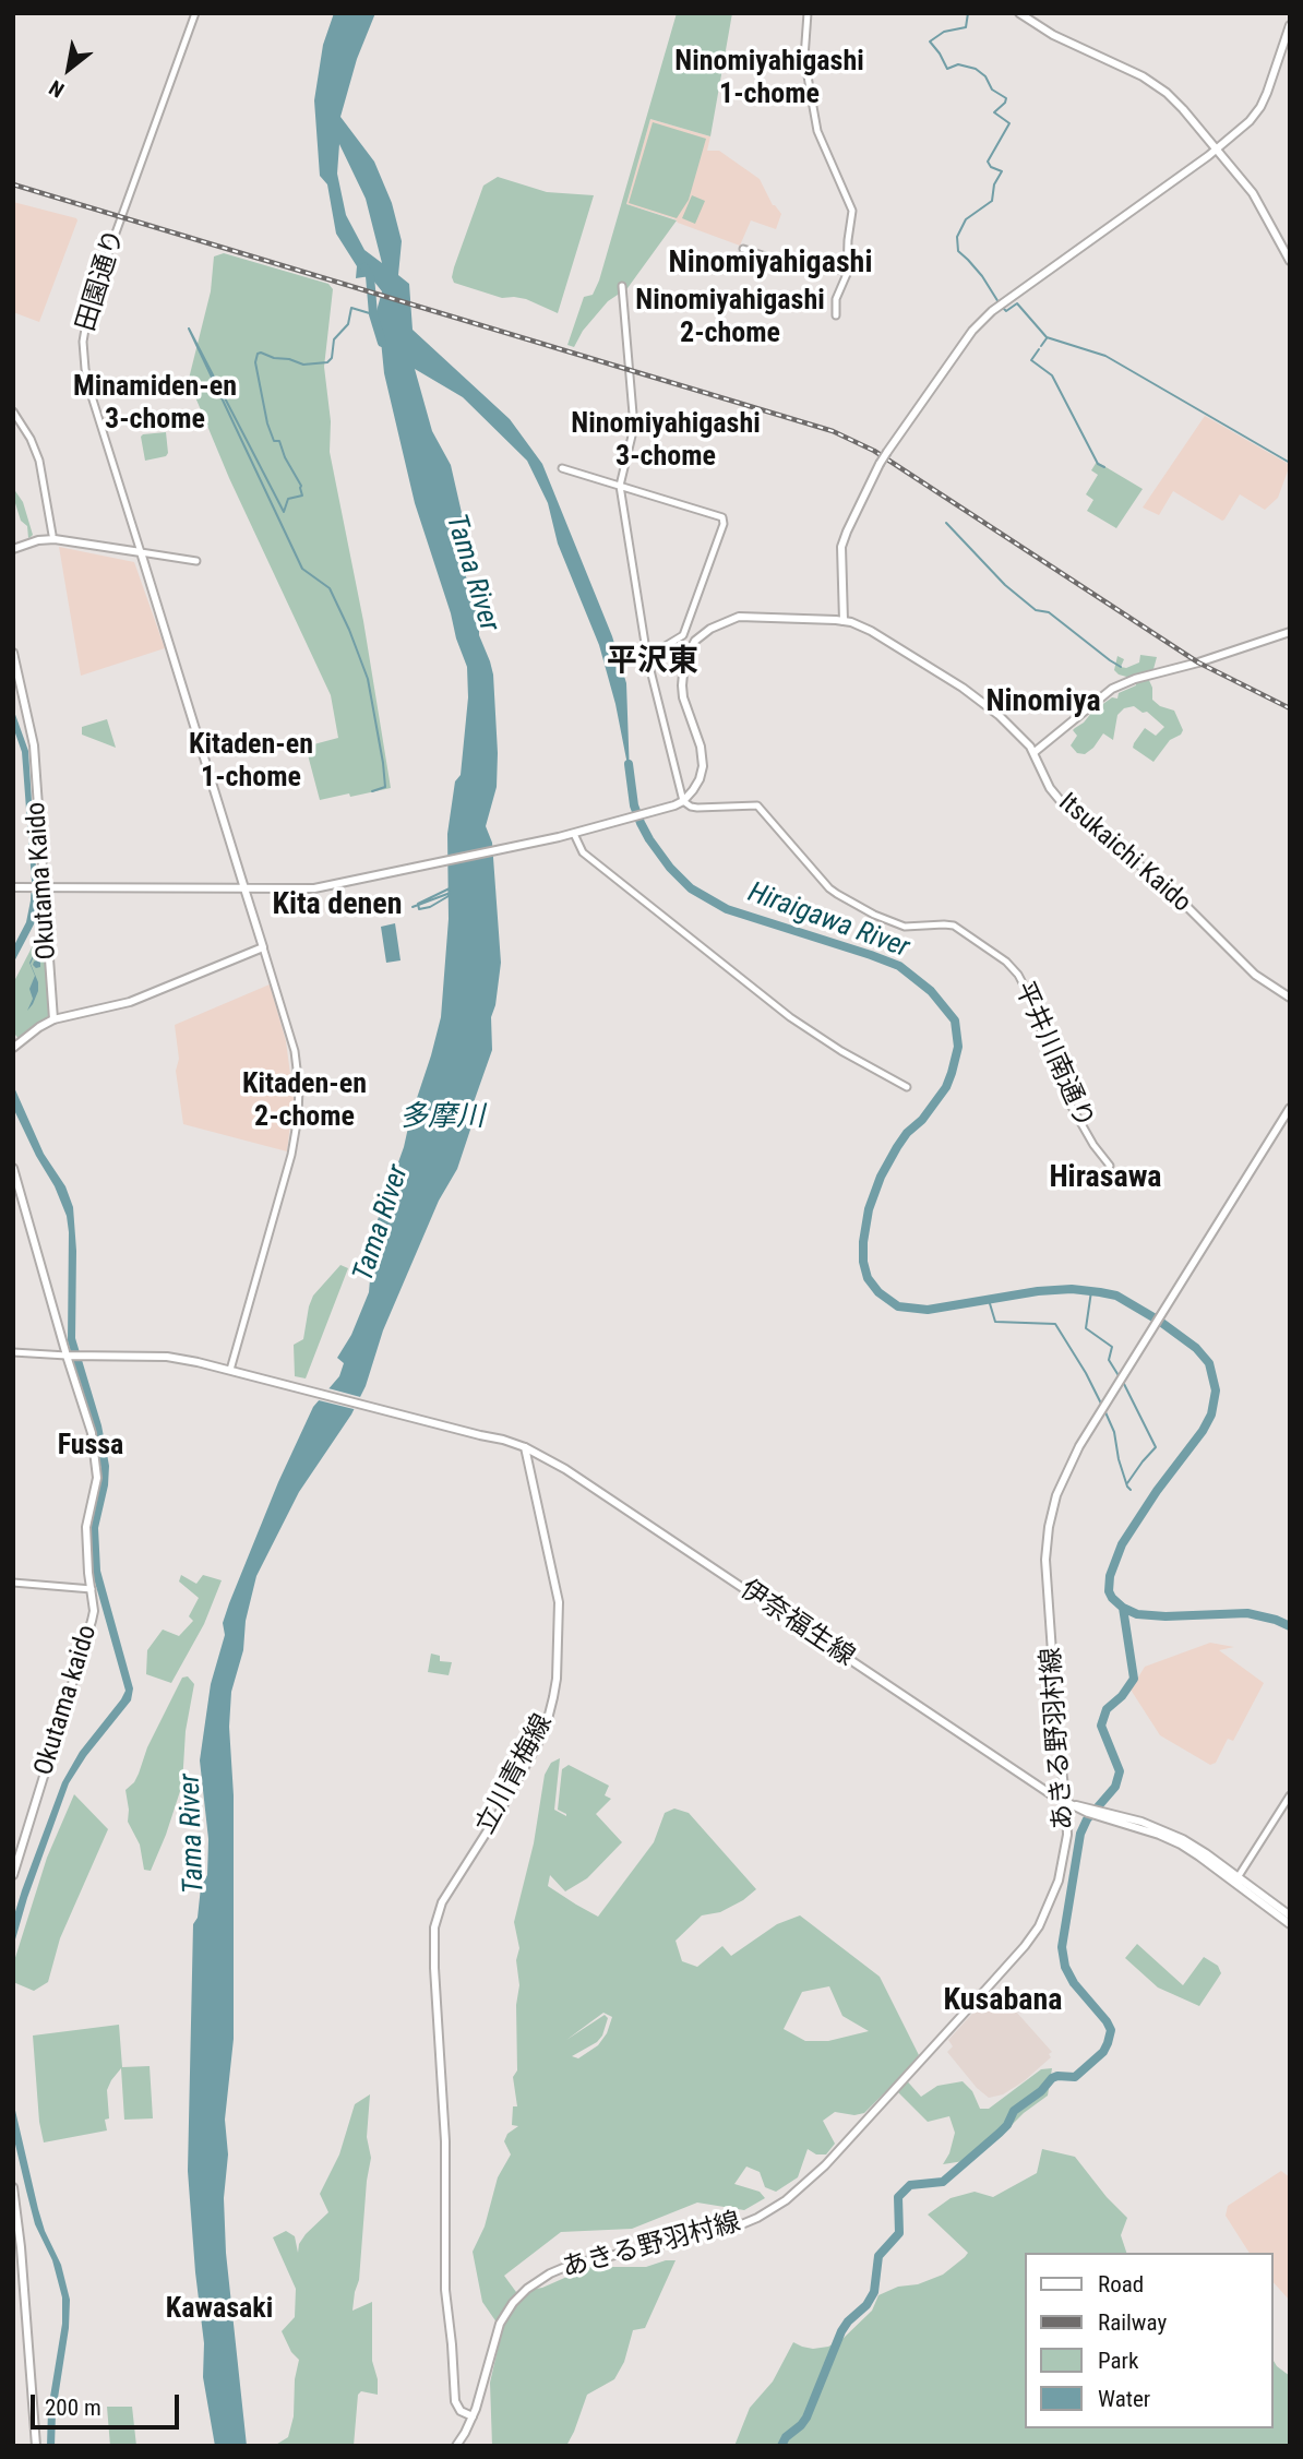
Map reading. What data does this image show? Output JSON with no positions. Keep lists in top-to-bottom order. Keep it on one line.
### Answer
{"streets":{"main road":["Itsukaichi Kaido","Okutama Kaido","伊奈福生線","Okutama kaido","あきる野羽村線","立川青梅線"],"street":["田園通り","平井川南通り"]},"crossings":[["Itsukaichi Kaido","平井川南通り"],["伊奈福生線","あきる野羽村線"],["伊奈福生線","立川青梅線"],["あきる野羽村線","立川青梅線"]],"districts":["Ninomiyahigashi 1-chome","Ninomiyahigashi","Ninomiyahigashi 2-chome","Minamiden-en 3-chome","Ninomiyahigashi 3-chome","平沢東","Ninomiya","Kitaden-en 1-chome","Kita denen","Kitaden-en 2-chome","Hirasawa","Fussa","Kusabana","Kawasaki"],"water":["Tama River","Hiraigawa River","多摩川"],"legend":["Road","Railway","Park","Water"],"scale_bar":"200 m","north":"bottom left"}
